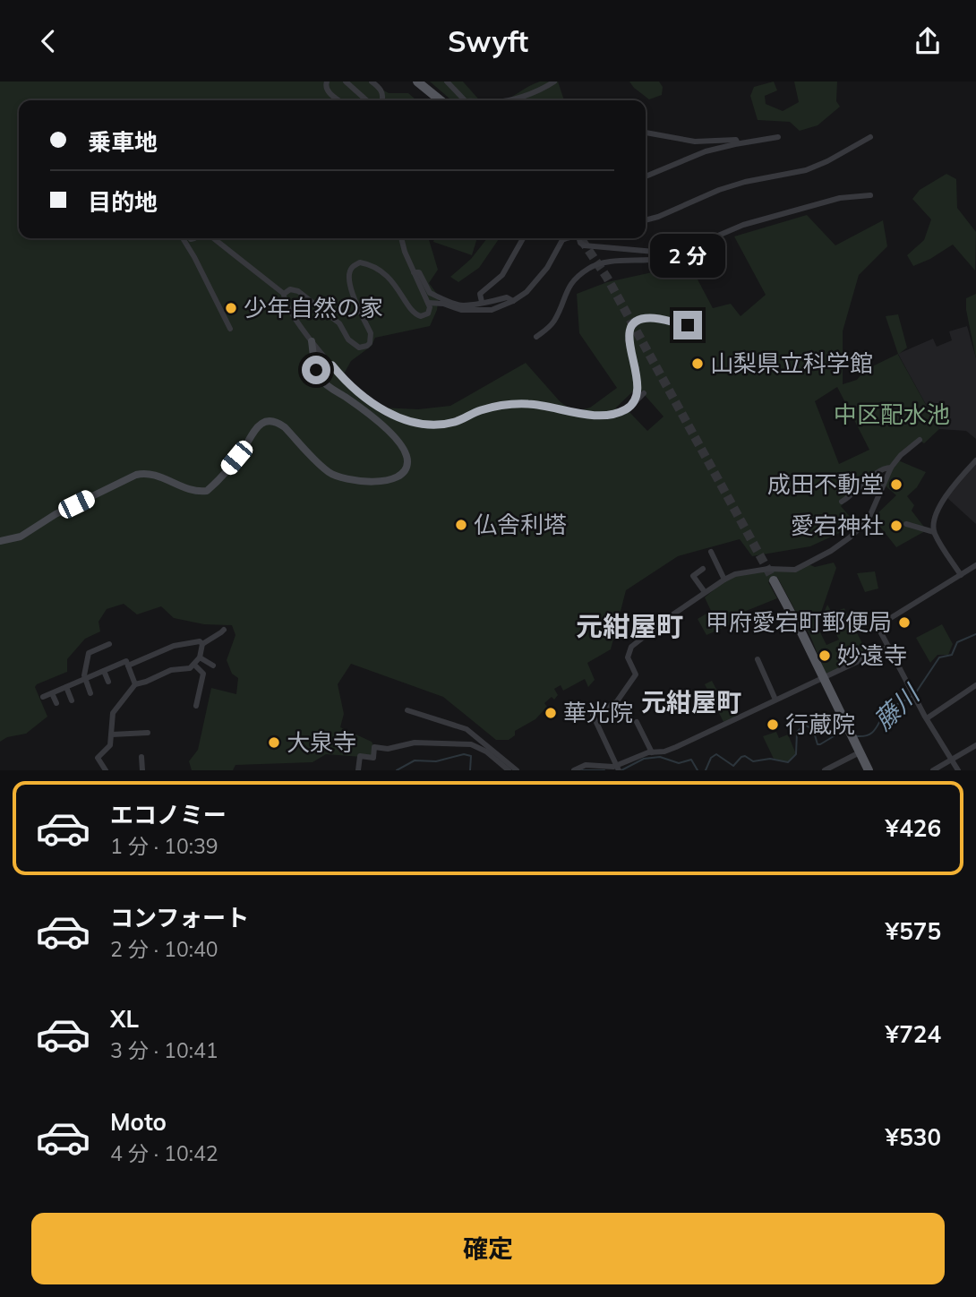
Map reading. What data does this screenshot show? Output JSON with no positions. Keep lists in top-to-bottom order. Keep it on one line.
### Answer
{"districts":["元紺屋町","元紺屋町"],"water":["藤川"],"parks":["中区配水池"],"places":["少年自然の家","山梨県立科学館","成田不動堂","仏舎利塔","愛宕神社","甲府愛宕町郵便局","妙遠寺","華光院","行蔵院","大泉寺"],"page":{"header":"Swyft","banner":["乗車地","目的地"],"bubble":"2 分","list":[{"name":"エコノミー","note":"1 分 · 10:39","value":"¥426"},{"name":"コンフォート","note":"2 分 · 10:40","value":"¥575"},{"name":"XL","note":"3 分 · 10:41","value":"¥724"},{"name":"Moto","note":"4 分 · 10:42","value":"¥530"}],"buttons":"確定"}}
